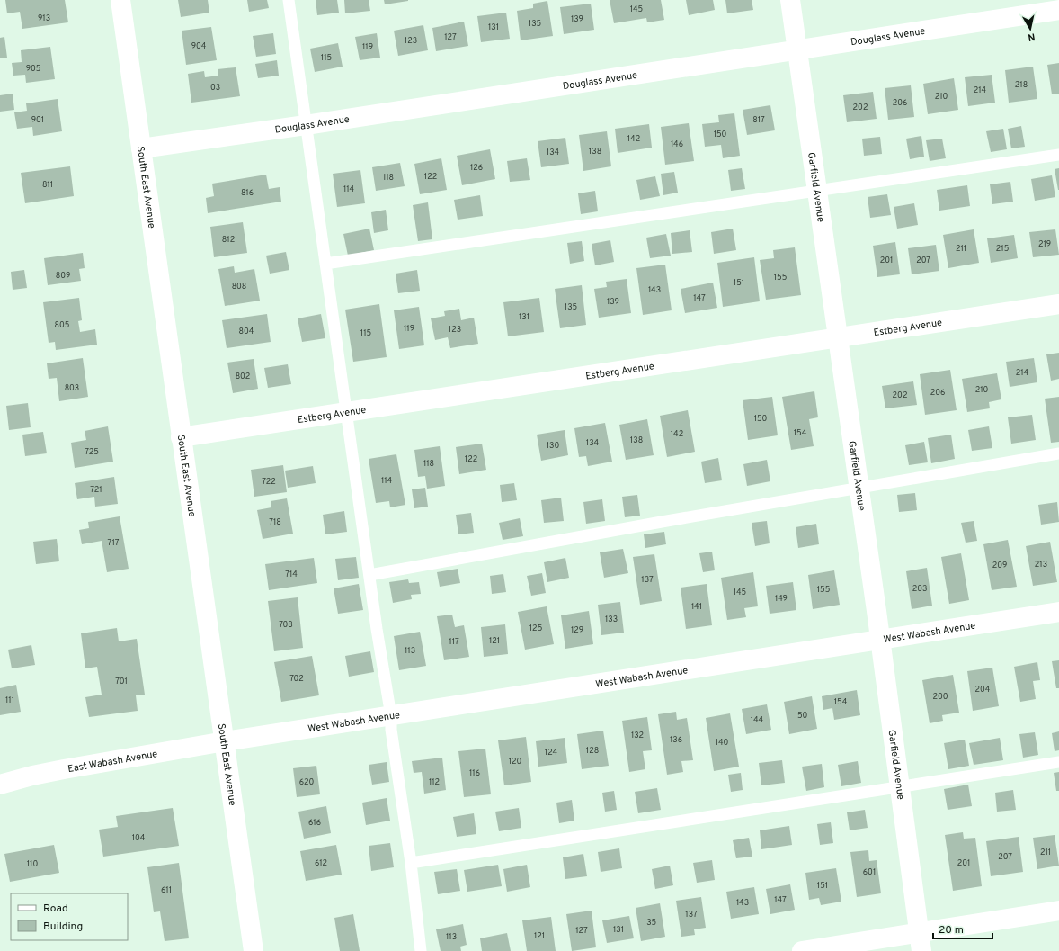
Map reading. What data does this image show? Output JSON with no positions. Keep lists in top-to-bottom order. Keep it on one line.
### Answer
{"streets":{"street":["Douglass Avenue","South East Avenue","Garfield Avenue","Estberg Avenue","West Wabash Avenue","East Wabash Avenue"]},"crossings":[["Douglass Avenue","South East Avenue"],["Douglass Avenue","Garfield Avenue"],["South East Avenue","Estberg Avenue"],["South East Avenue","West Wabash Avenue"],["South East Avenue","East Wabash Avenue"],["Garfield Avenue","Estberg Avenue"],["Garfield Avenue","West Wabash Avenue"],["West Wabash Avenue","East Wabash Avenue"]],"house_numbers":["145","913","139","135","131","127","123","904","119","115","905","218","103","214","210","206","202","901","817","150","142","146","138","134","126","122","118","811","114","816","812","219","211","215","201","207","809","155","151","808","143","147","139","135","131","805","119","123","804","115","214","802","803","210","206","202","150","154","142","138","134","130","725","122","118","114","722","721","718","717","213","209","714","137","203","155","145","149","141","133","708","125","129","121","117","113","702","701","204","200","111","154","150","144","132","136","140","128","124","120","116","620","112","616","104","211","207","612","201","110","601","151","611","147","143","137","135","131","127","121","113"],"legend":["Road","Building"],"scale_bar":"20 m","north":"bottom"}
